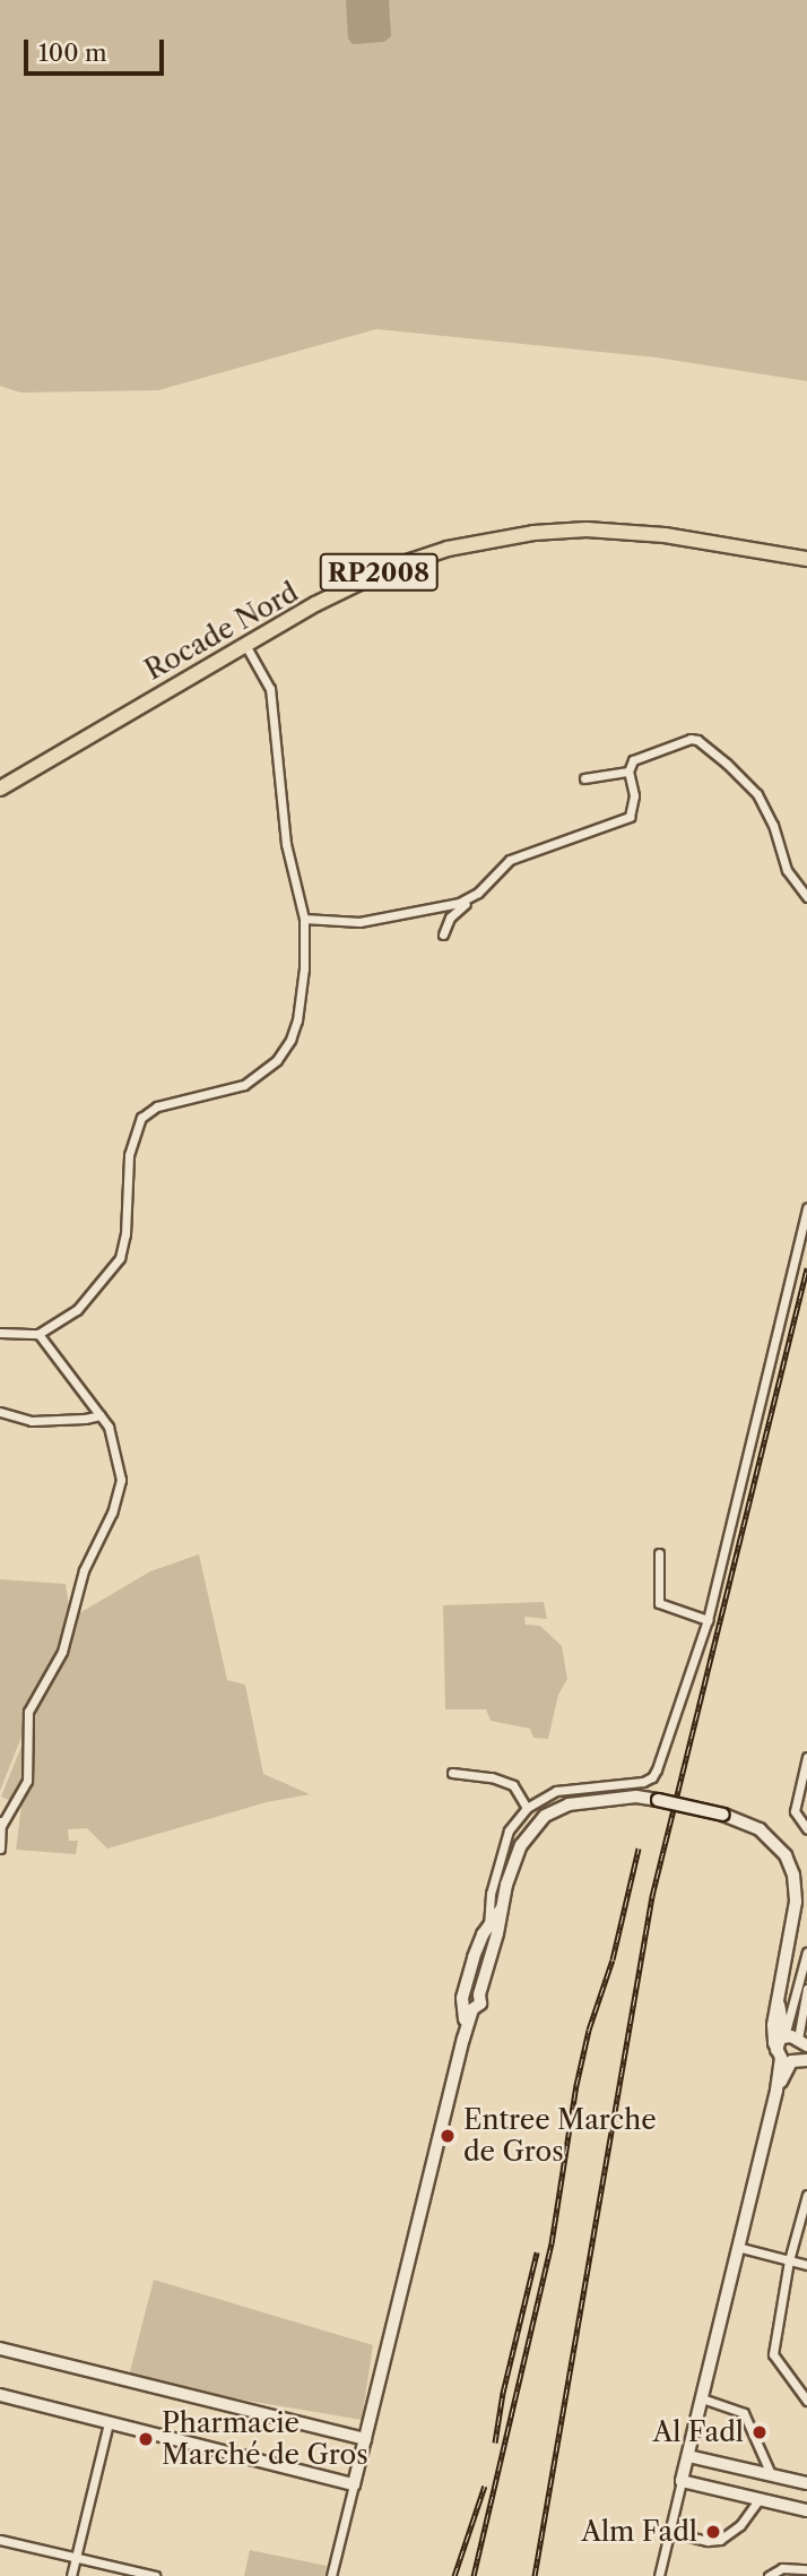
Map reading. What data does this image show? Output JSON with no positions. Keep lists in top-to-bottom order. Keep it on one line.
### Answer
{"streets":{"highway":["RP2008","Rocade Nord"]},"places":["Entree Marche de Gros","Al Fadl","Pharmacie Marché de Gros","Alm Fadl"],"scale_bar":"100 m"}
